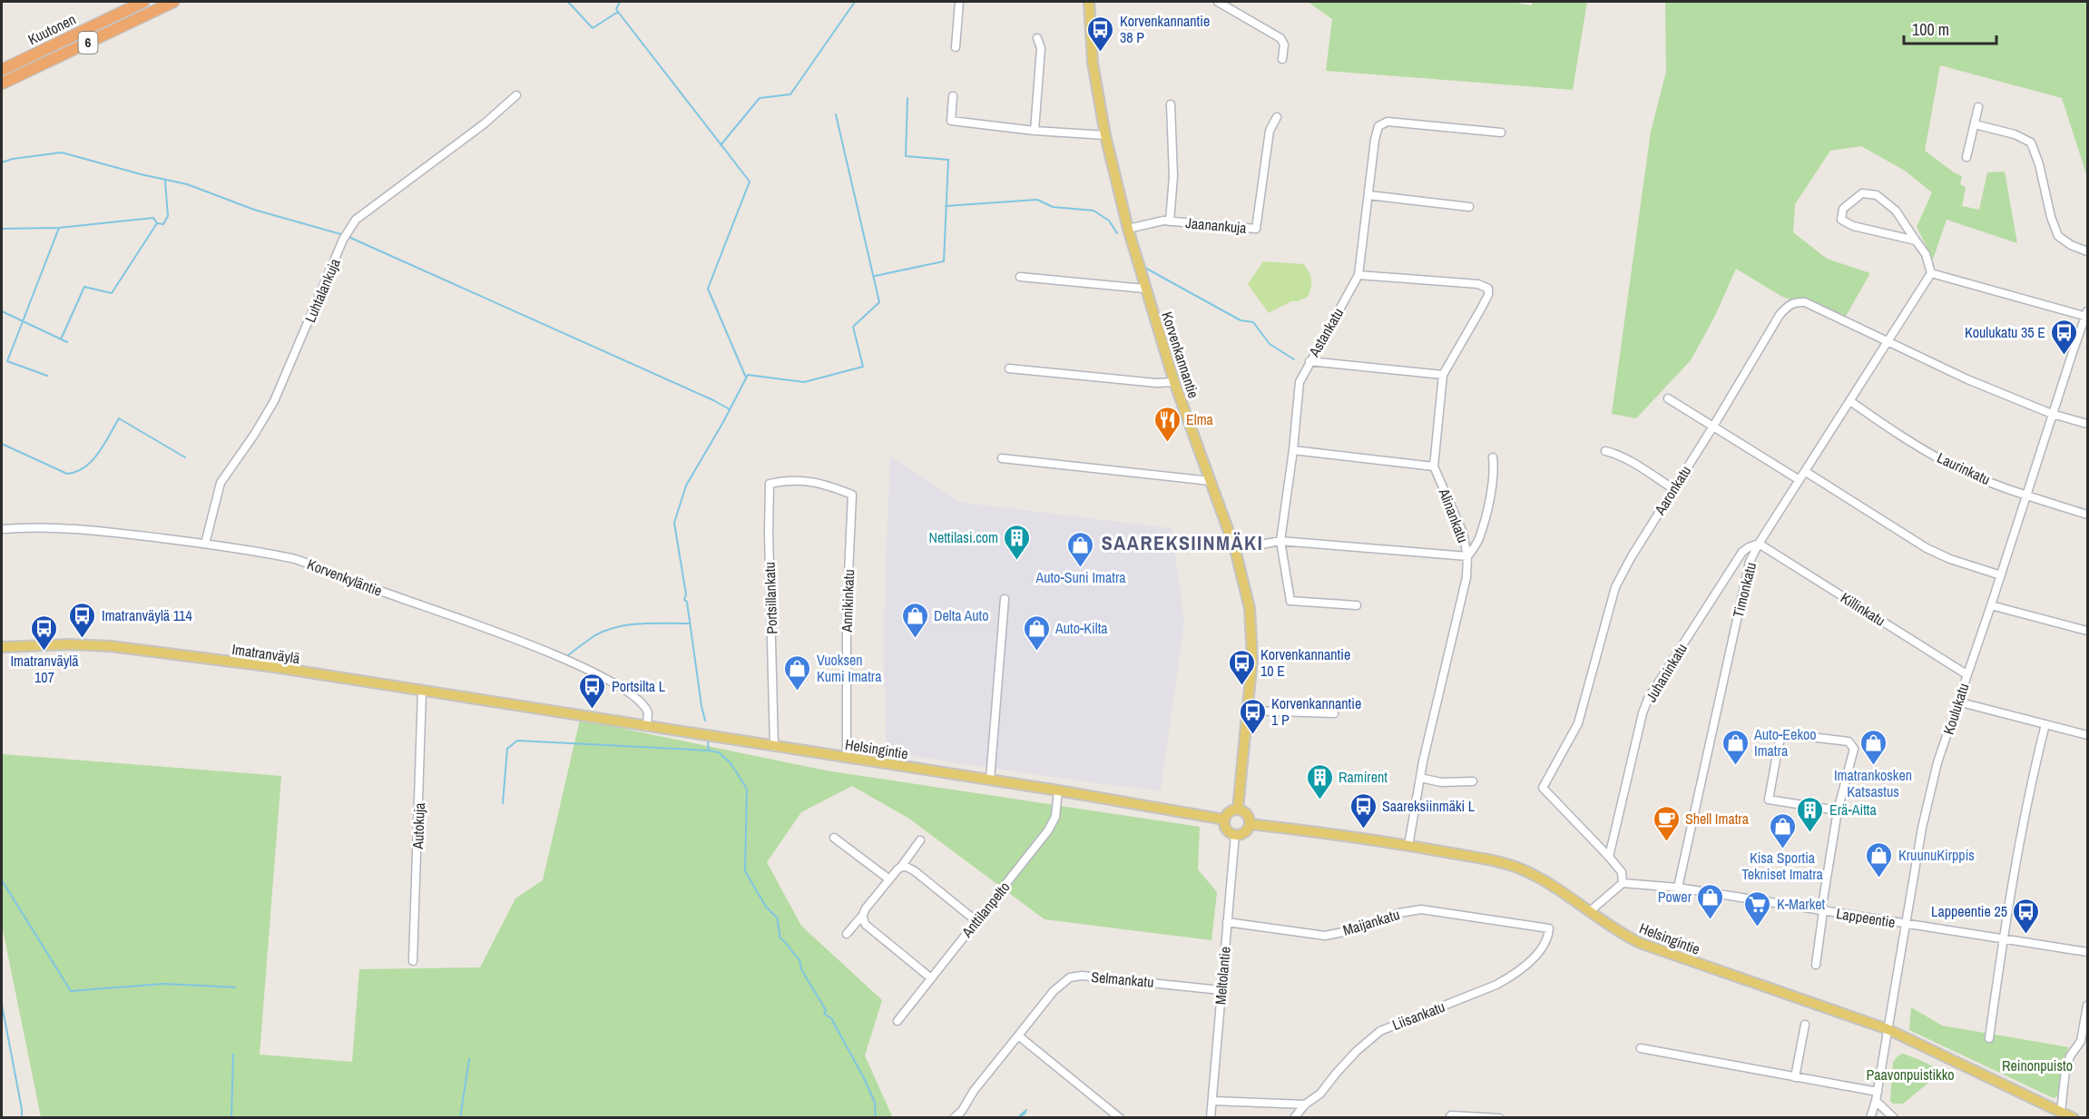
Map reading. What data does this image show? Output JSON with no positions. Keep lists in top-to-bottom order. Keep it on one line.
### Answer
{"streets":{"highway":["Kuutonen","6"],"main road":["Korvenkannantie","Imatranväylä","Helsingintie"],"street":["Jaanankuja","Luhtalankuja","Astankatu","Laurinkatu","Aaronkatu","Alinankatu","Korvenkyläntie","Timonkatu","Portsillankatu","Annikinkatu","Killinkatu","Juhaninkatu","Koulukatu","Autokuja","Anttilanpelto","Lappeentie","Maijankatu","Meltolantie","Selmankatu","Liisankatu"]},"crossings":[["Jaanankuja","Korvenkannantie"],["Luhtalankuja","Korvenkyläntie"],["Astankatu","Alinankatu"],["Korvenkannantie","Helsingintie"],["Korvenkannantie","Meltolantie"],["Laurinkatu","Timonkatu"],["Laurinkatu","Koulukatu"],["Aaronkatu","Timonkatu"],["Aaronkatu","Juhaninkatu"],["Alinankatu","Helsingintie"],["Korvenkyläntie","Helsingintie"],["Timonkatu","Killinkatu"],["Timonkatu","Juhaninkatu"],["Timonkatu","Lappeentie"],["Portsillankatu","Annikinkatu"],["Portsillankatu","Helsingintie"],["Annikinkatu","Helsingintie"],["Killinkatu","Juhaninkatu"],["Killinkatu","Koulukatu"],["Imatranväylä","Helsingintie"],["Imatranväylä","Autokuja"],["Koulukatu","Helsingintie"],["Koulukatu","Lappeentie"],["Helsingintie","Anttilanpelto"],["Helsingintie","Meltolantie"],["Maijankatu","Meltolantie"],["Maijankatu","Liisankatu"],["Meltolantie","Selmankatu"]],"districts":["SAAREKSIINMÄKI"],"parks":["Reinonpuisto","Paavonpuistikko"],"places":{"bus stop":["Korvenkannantie 38 P","Koulukatu 35 E","Imatranväylä 114","Imatranväylä 107","Korvenkannantie 10 E","Portsilta L","Korvenkannantie 1 P","Saareksiinmäki L","Lappeentie 25"],"restaurant":["Elma"],"building":["Nettilasi.com","Ramirent","Erä-Aitta"],"shop":["Auto-Suni Imatra","Delta Auto","Auto-Kilta","Vuoksen Kumi Imatra","Auto-Eekoo Imatra","Imatrankosken Katsastus","Kisa Sportia Tekniset Imatra","KruunuKirppis","Power"],"cafe":["Shell Imatra"],"supermarket":["K-Market"]},"scale_bar":"100 m"}
